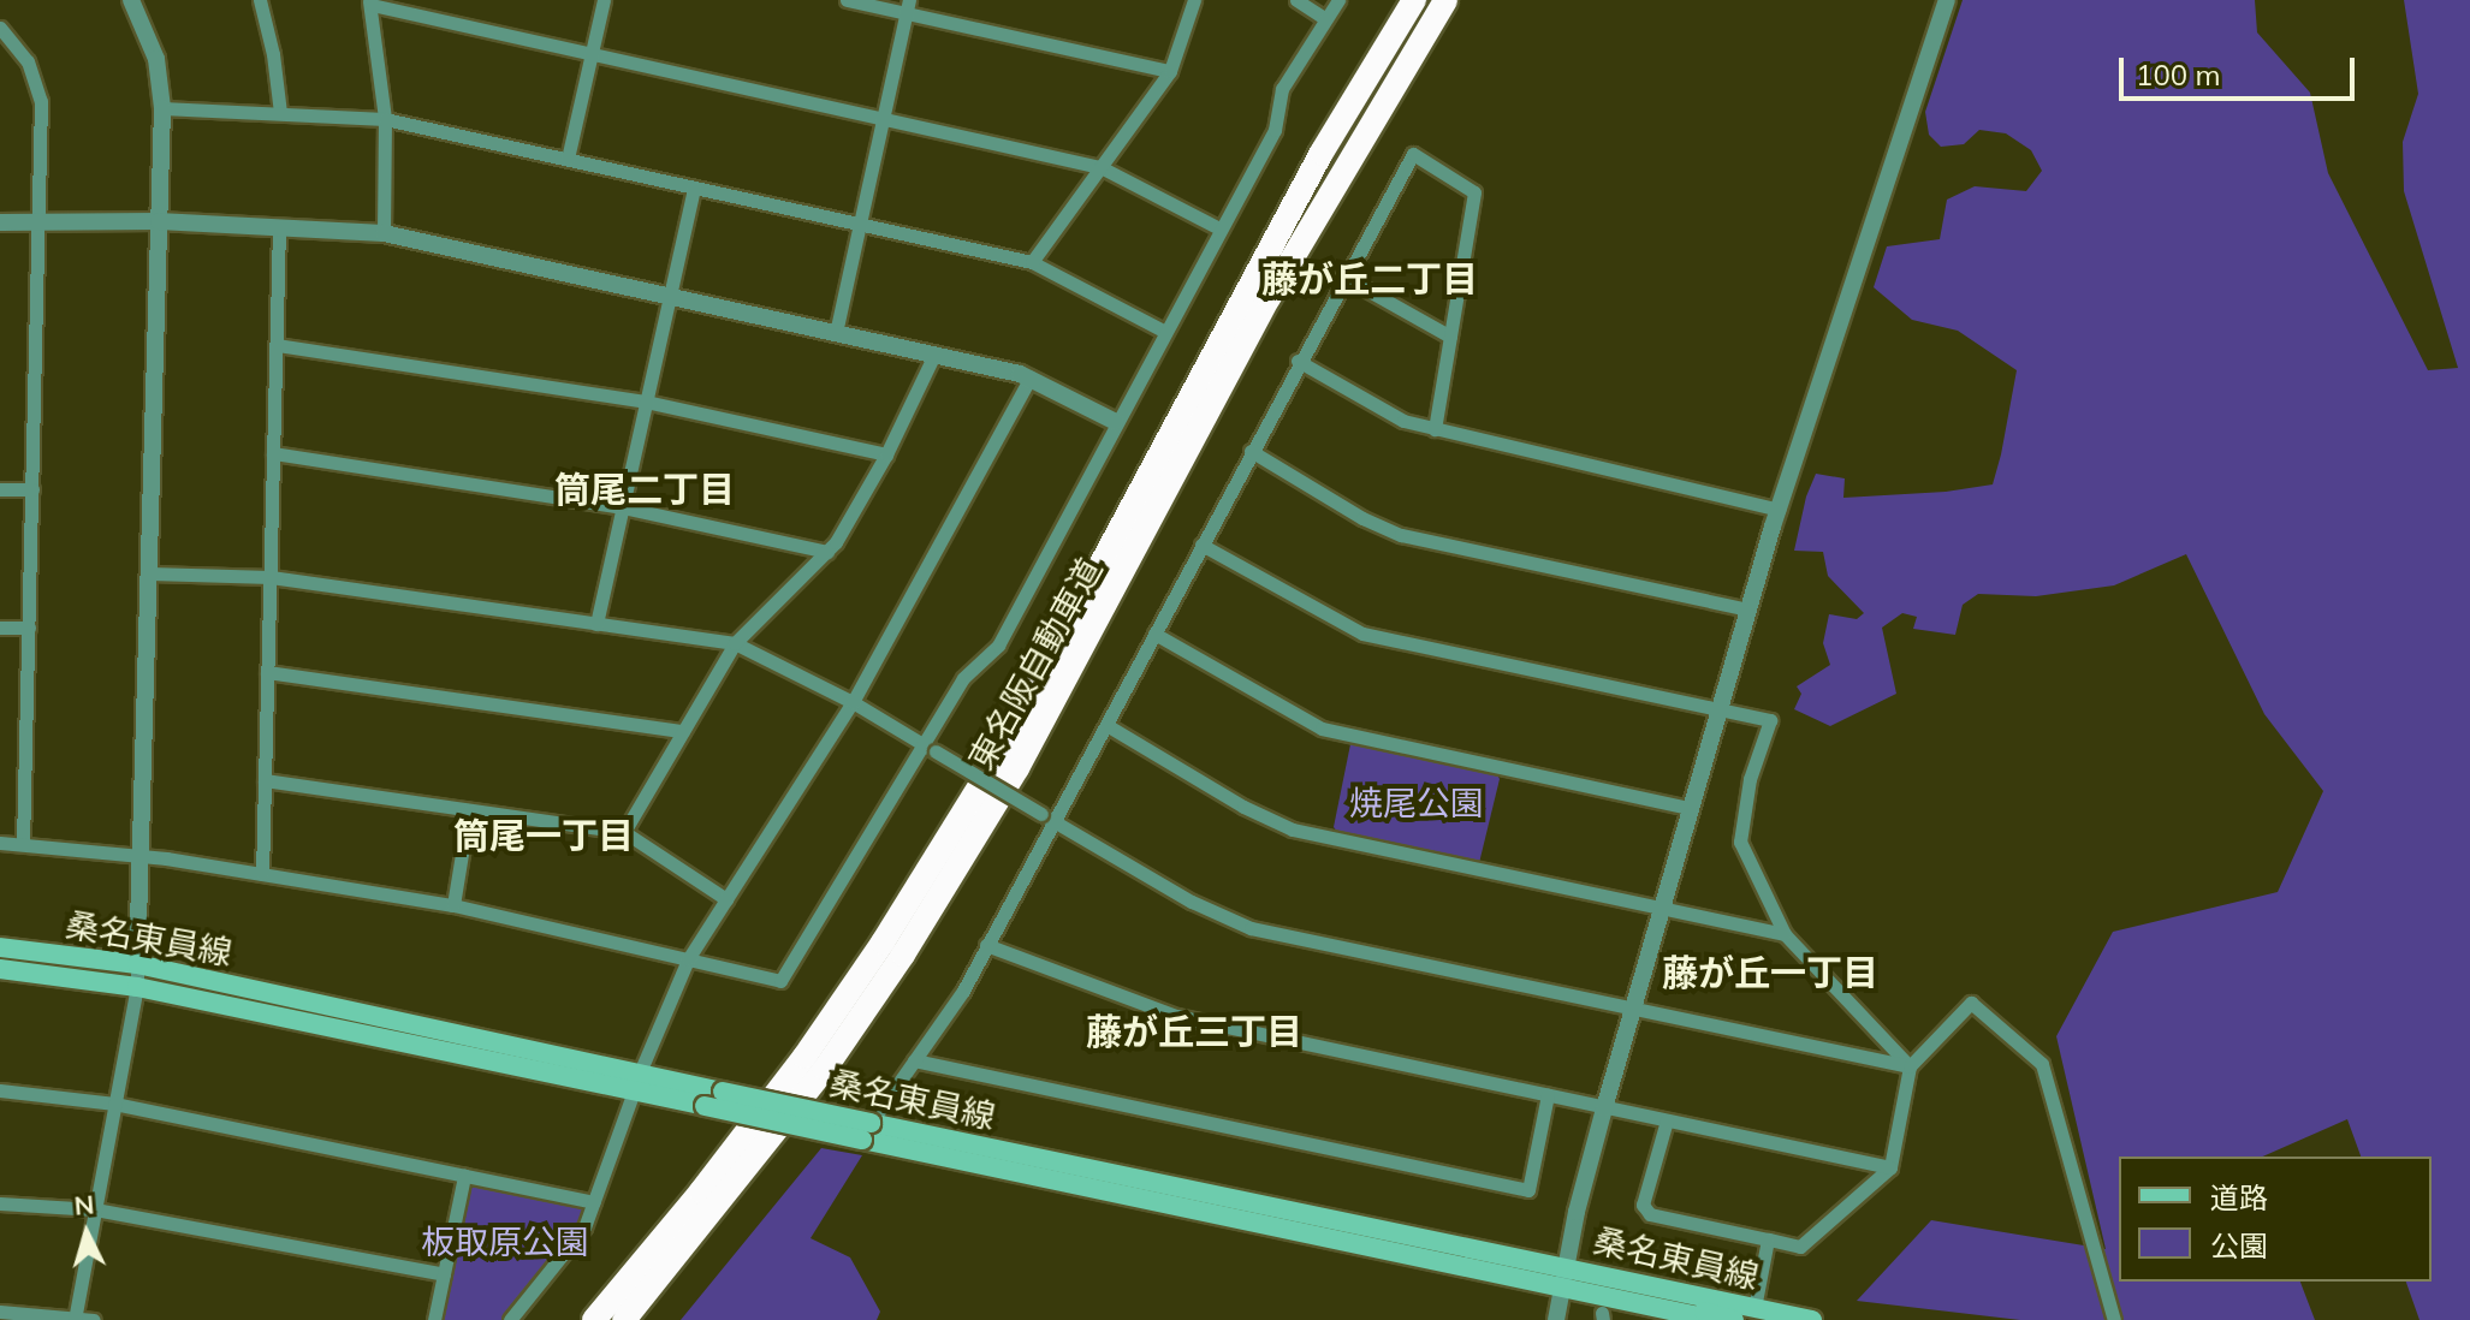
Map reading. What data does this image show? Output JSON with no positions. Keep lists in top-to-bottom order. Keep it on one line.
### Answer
{"streets":{"highway":["東名阪自動車道"],"main road":["桑名東員線"]},"districts":["藤が丘二丁目","筒尾二丁目","筒尾一丁目","藤が丘一丁目","藤が丘三丁目"],"parks":["焼尾公園","板取原公園"],"legend":["道路","公園"],"scale_bar":"100 m","north":"top"}
